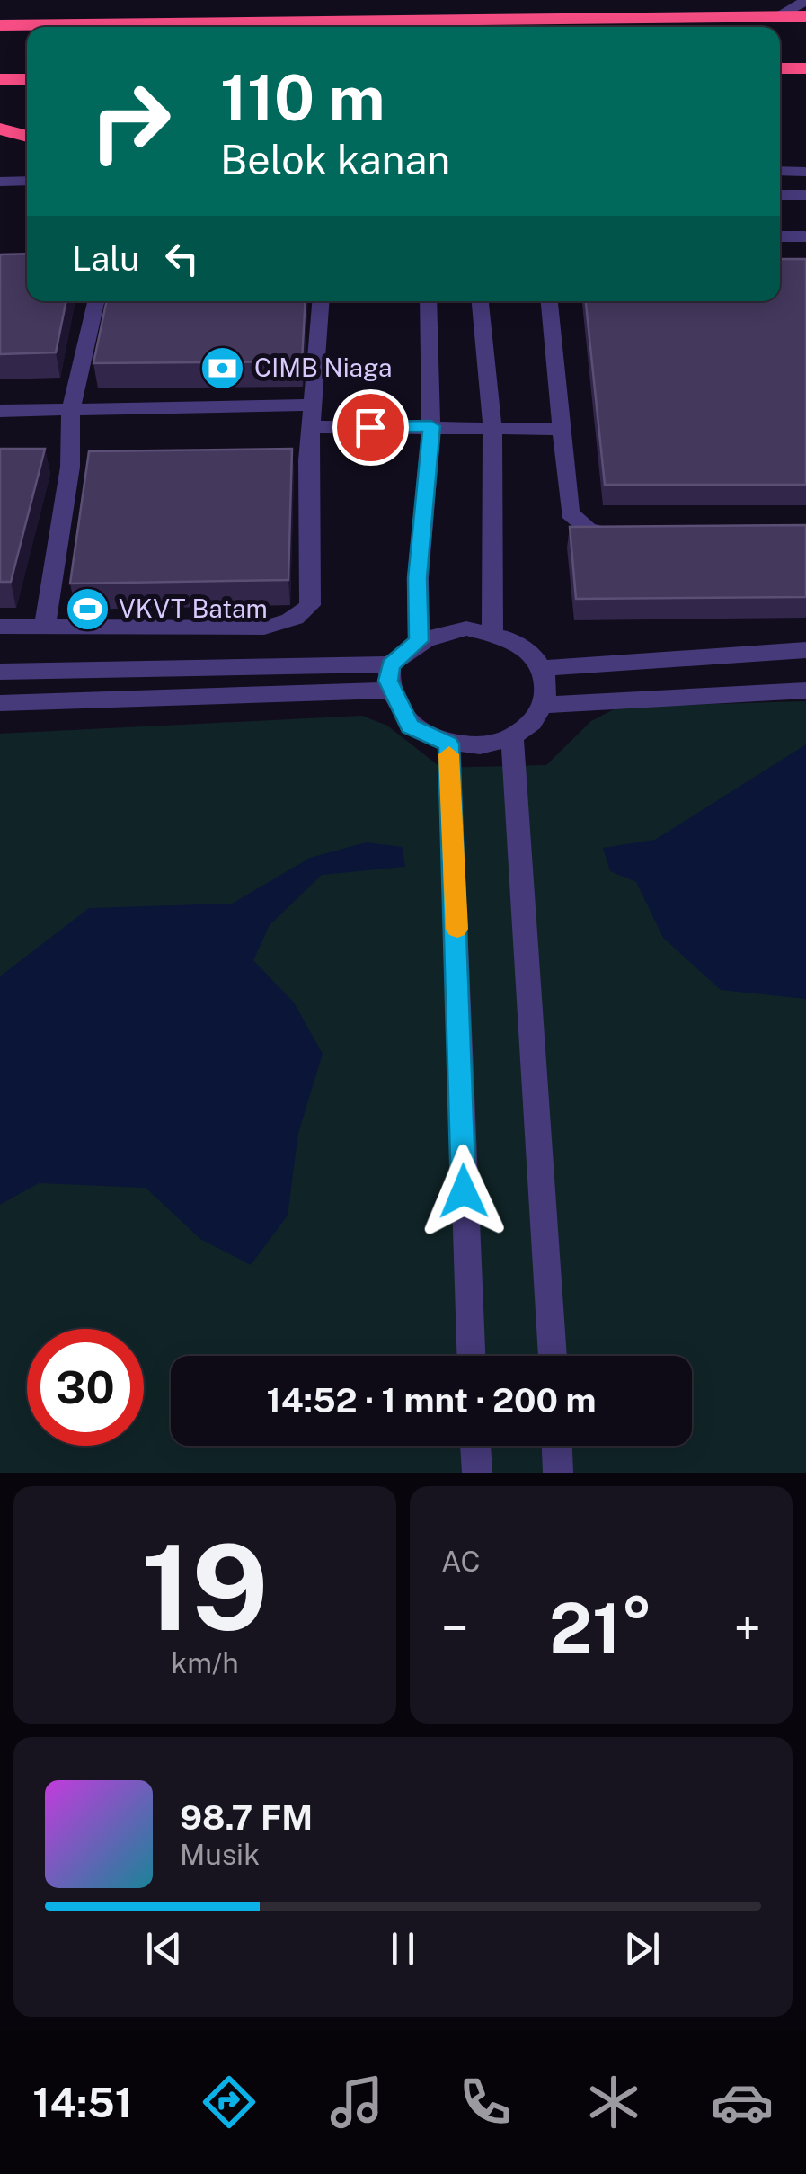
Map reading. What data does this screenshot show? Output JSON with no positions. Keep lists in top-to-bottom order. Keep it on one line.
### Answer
{"places":{"bank":["CIMB Niaga"],"sports":["VKVT Batam"]},"page":{"turn":["110 m","Belok kanan"],"then":"Lalu","limit":"30","trip":"14:52 · 1 mnt · 200 m","tile":[["19","km/h"],"AC"],"heat":["−","21°","+"],"song":["98.7 FM","Musik"],"tabs":"14:51"}}
